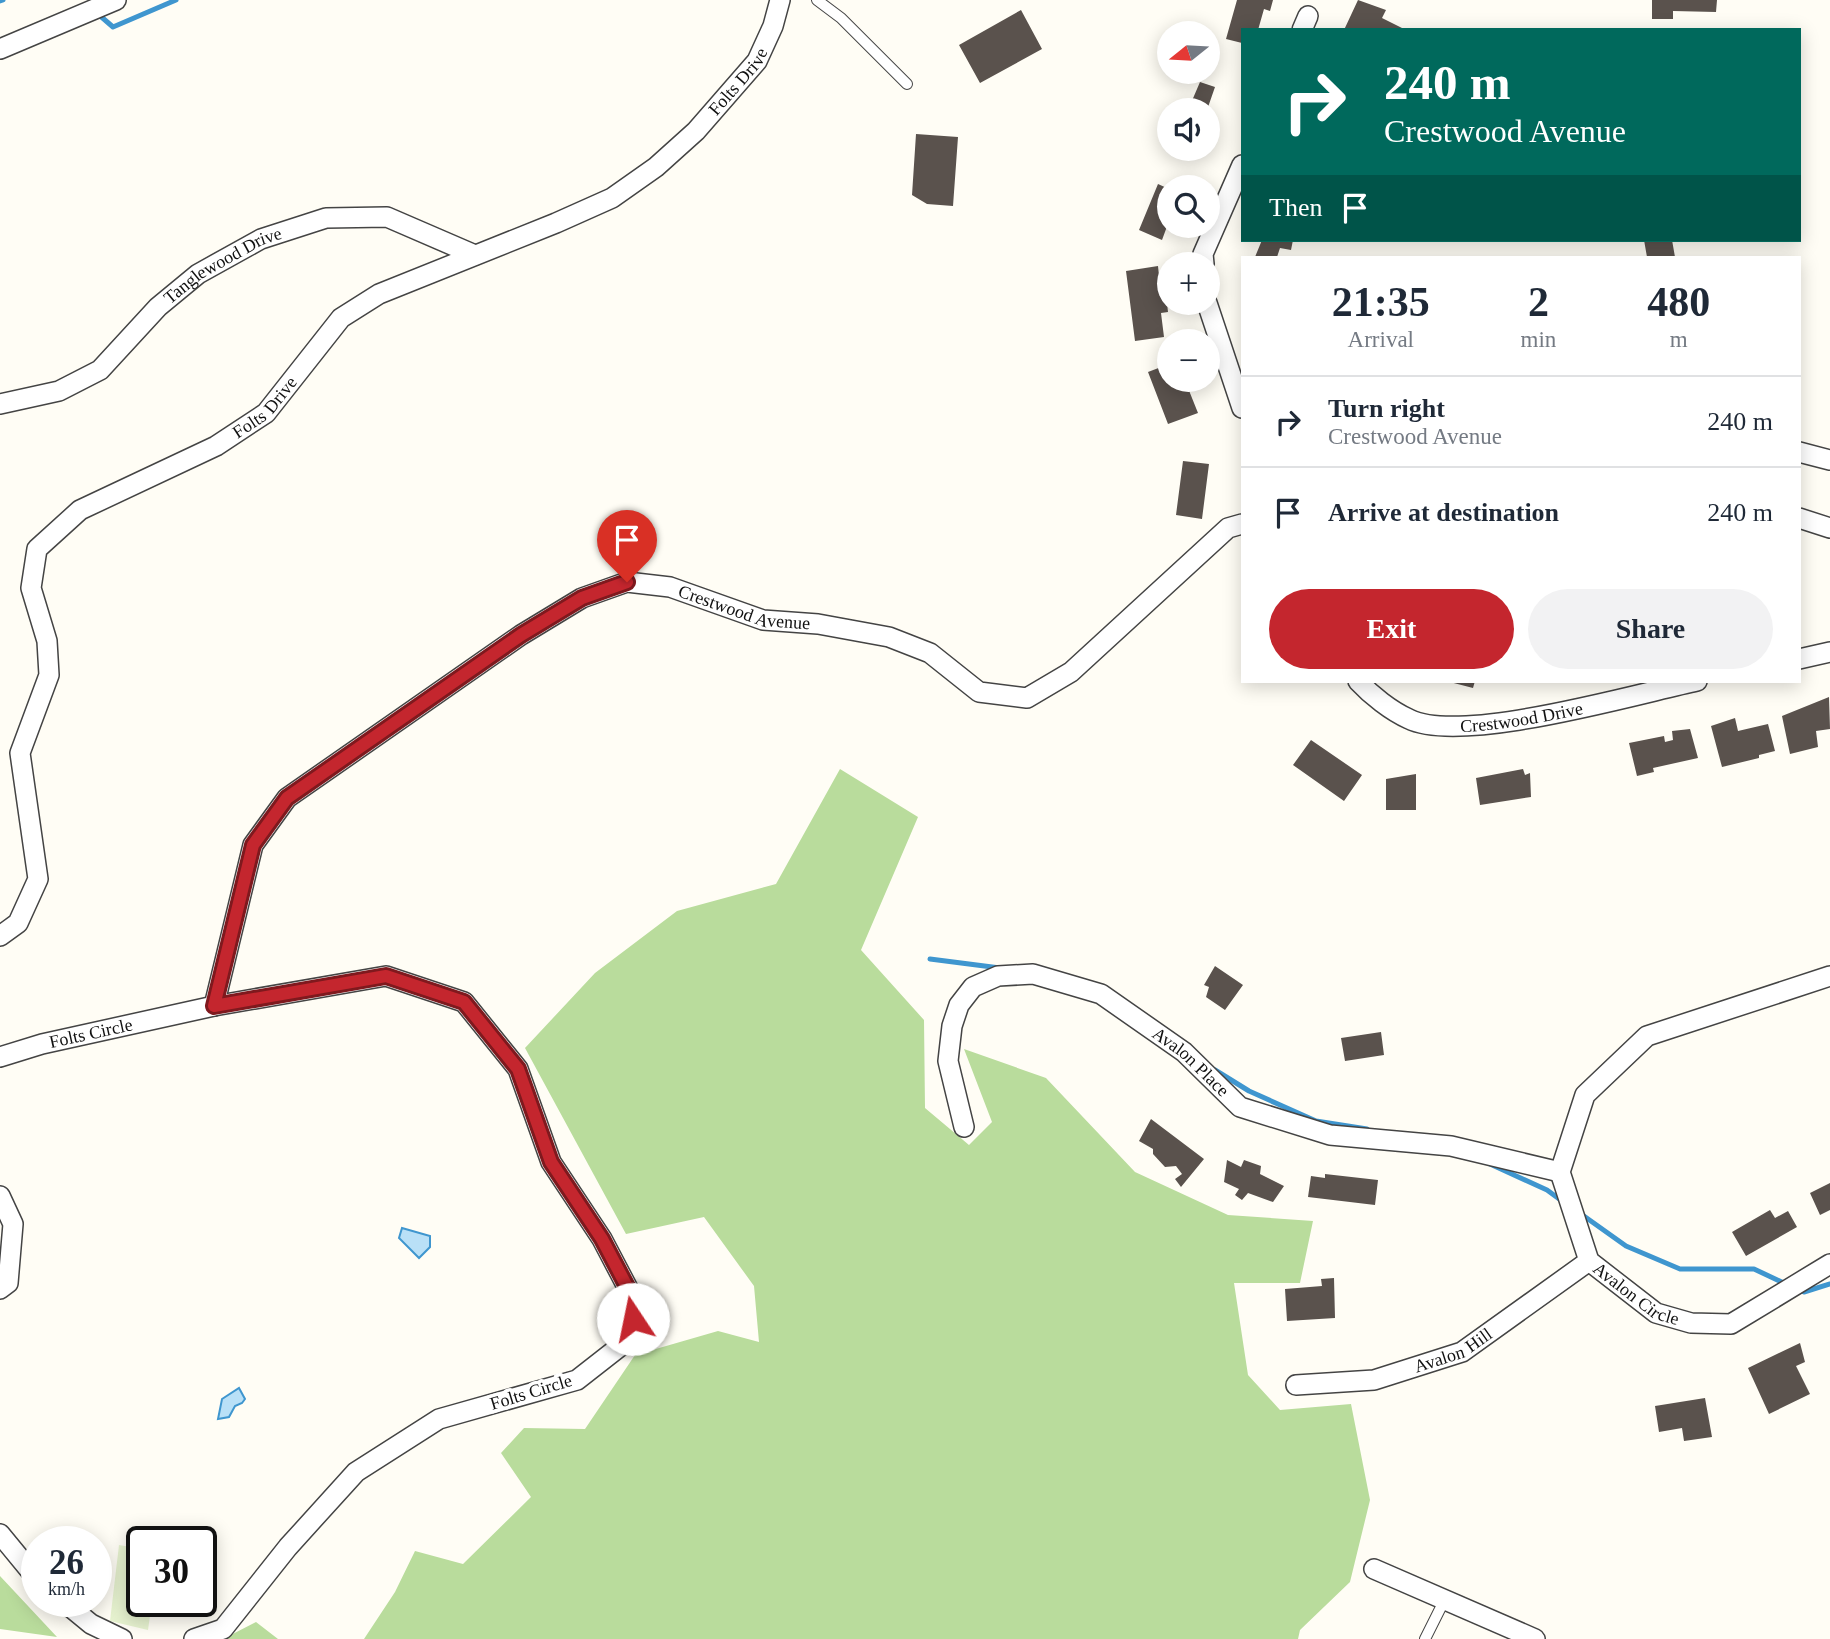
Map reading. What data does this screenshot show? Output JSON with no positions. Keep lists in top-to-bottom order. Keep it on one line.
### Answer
{"streets":{"street":["Folts Drive","Tanglewood Drive","Crestwood Avenue","Crestwood Drive","Folts Circle","Avalon Place","Avalon Circle","Avalon Hill"]},"crossings":[["Folts Drive","Tanglewood Drive"],["Crestwood Avenue","Folts Circle"],["Avalon Place","Avalon Circle"],["Avalon Circle","Avalon Hill"]],"north":"left","page":{"map_buttons":["+","−"],"turn":["240 m","Crestwood Avenue"],"then":"Then","eta":["21:35","Arrival","2","min","480","m"],"list":[{"name":"Turn right","note":"Crestwood Avenue","value":"240 m"},{"name":"Arrive at destination","value":"240 m"}],"buttons":["Exit","Share"],"speed":"26 km/h","limit":"30"}}
